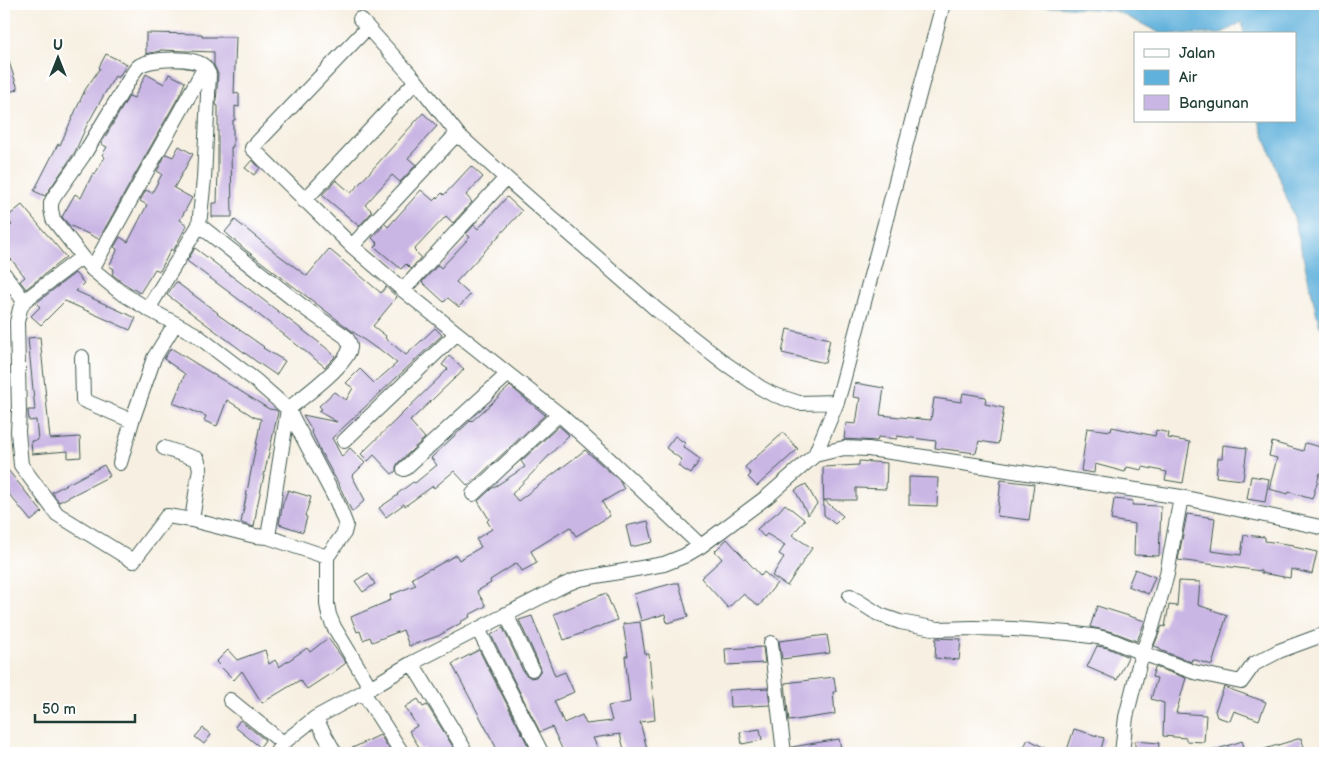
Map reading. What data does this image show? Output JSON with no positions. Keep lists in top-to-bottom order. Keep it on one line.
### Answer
{"legend":["Jalan","Air","Bangunan"],"scale_bar":"50 m","north":"top"}
